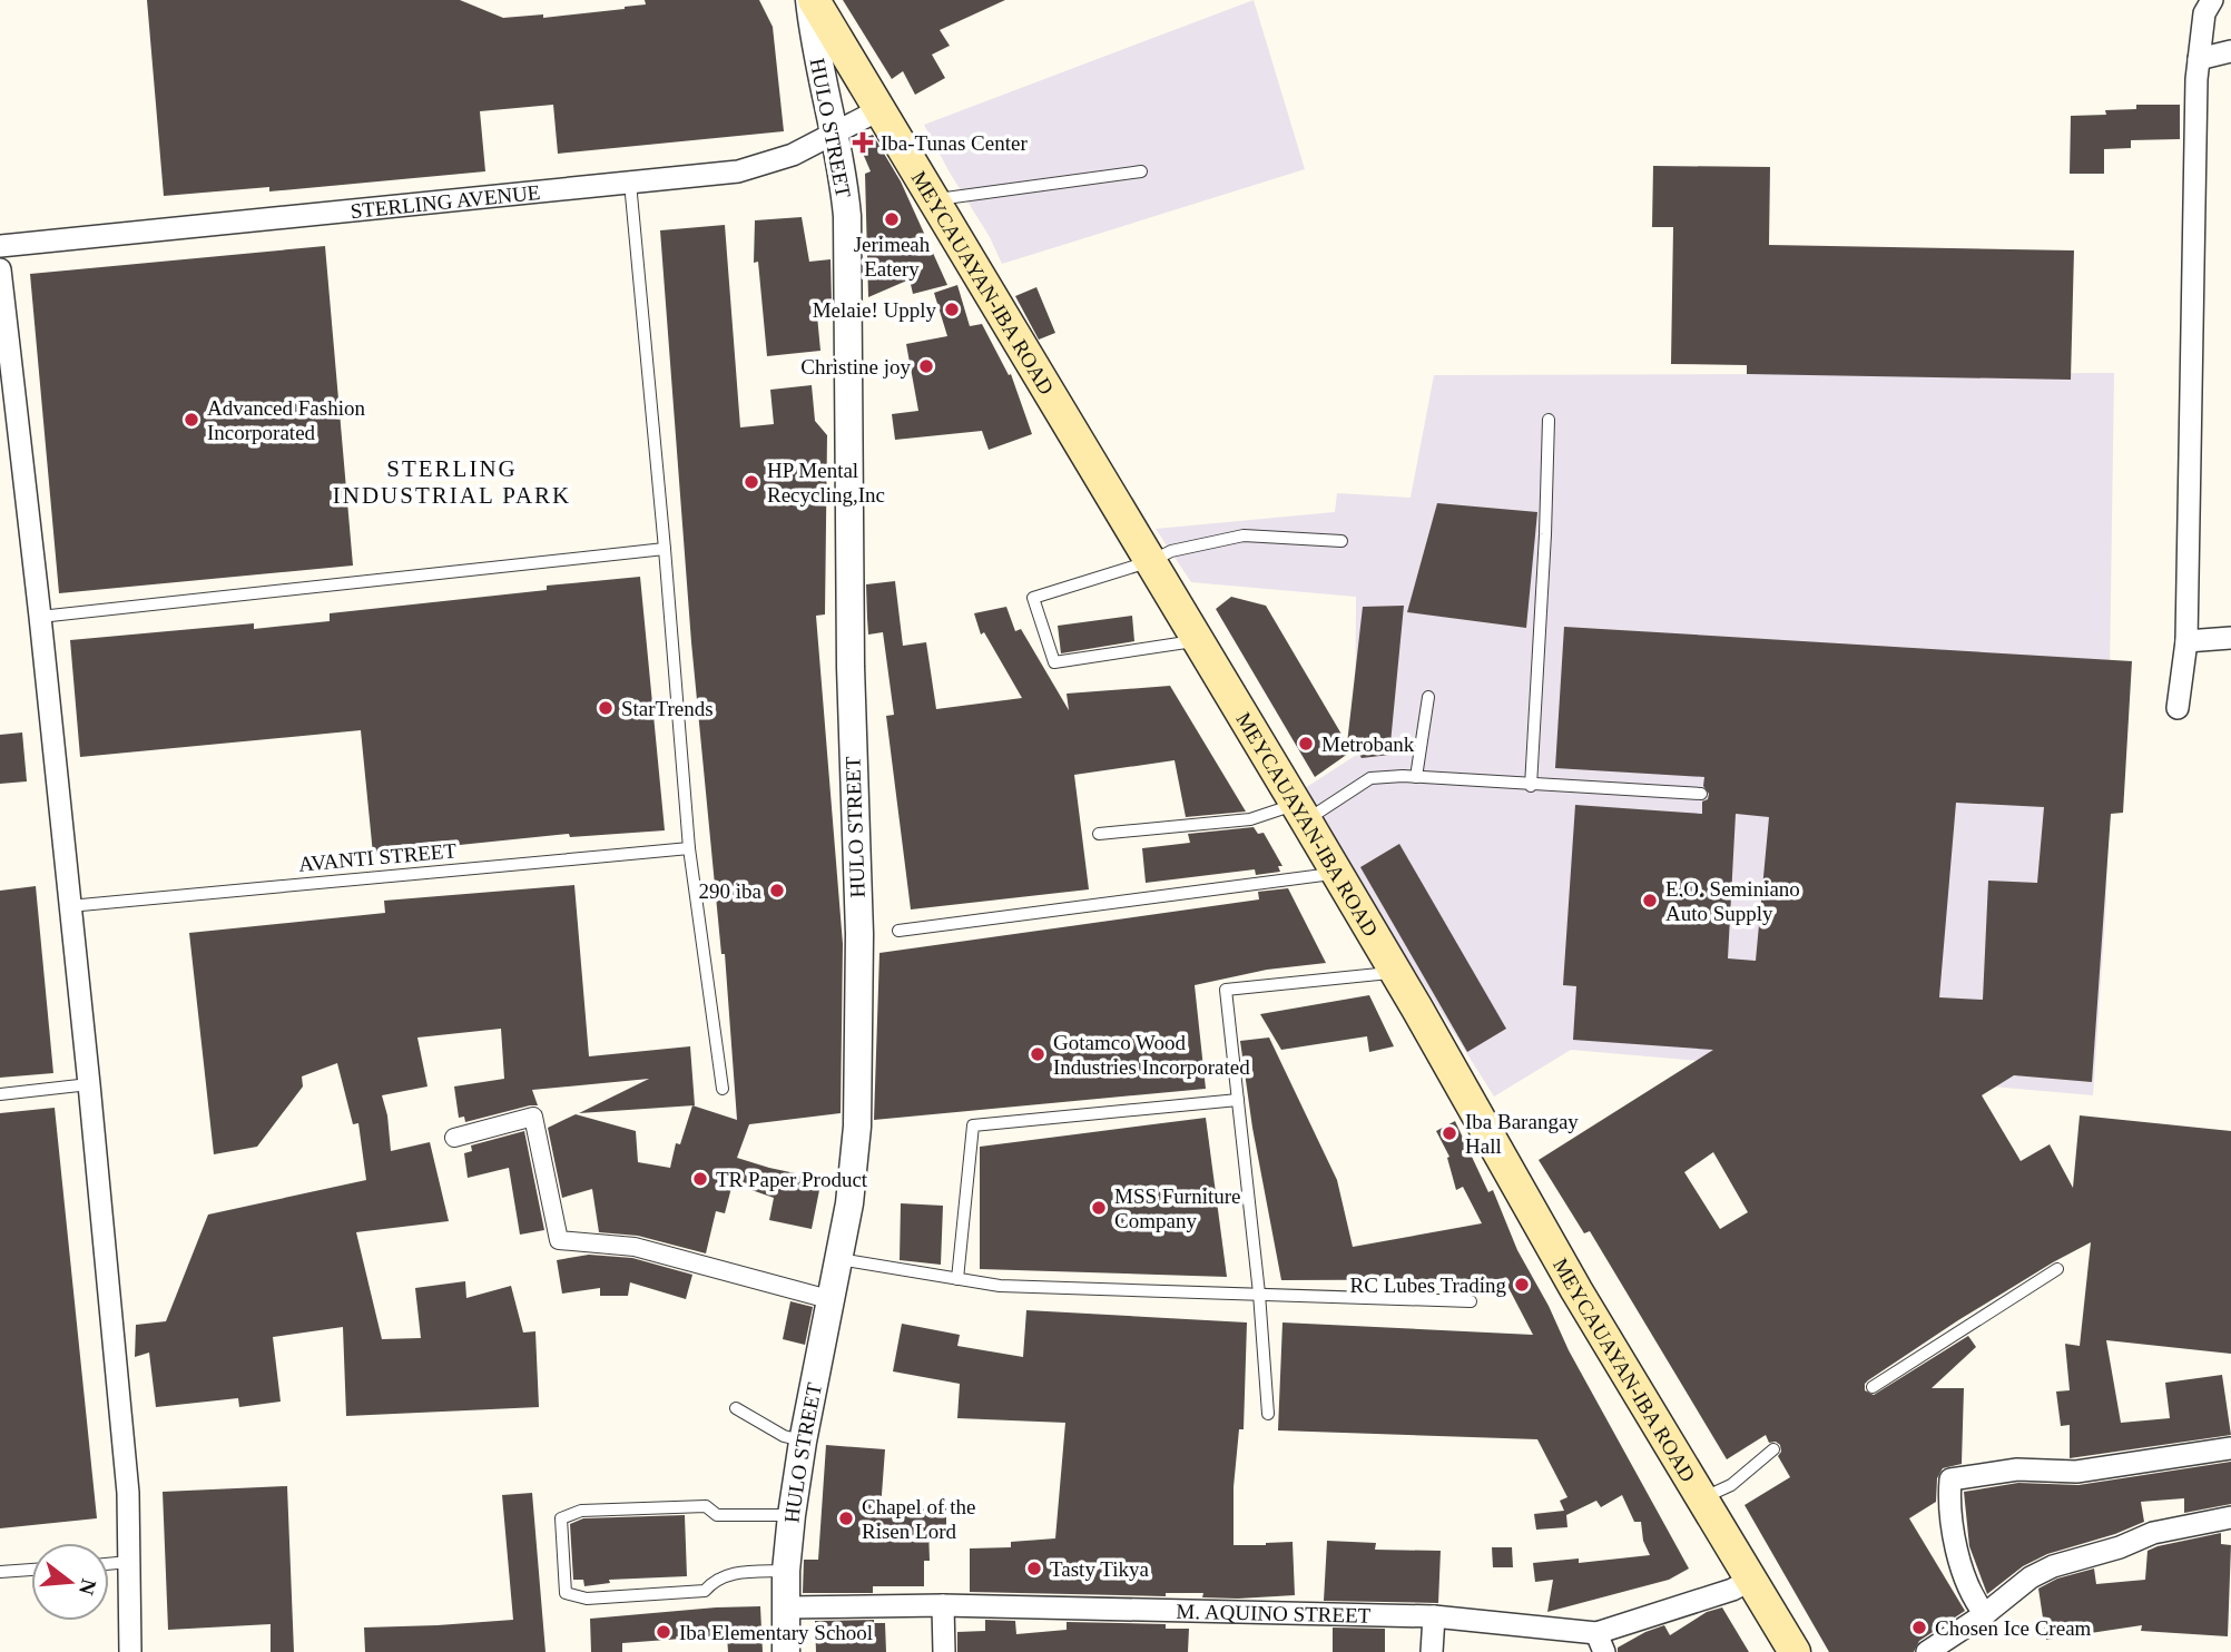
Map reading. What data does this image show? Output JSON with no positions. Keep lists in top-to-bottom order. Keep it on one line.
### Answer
{"streets":{"main road":["MEYCAUAYAN-IBA ROAD"],"street":["HULO STREET","STERLING AVENUE","M. AQUINO STREET"],"lane":["AVANTI STREET"]},"crossings":[["HULO STREET","STERLING AVENUE"],["HULO STREET","MEYCAUAYAN-IBA ROAD"],["HULO STREET","M. AQUINO STREET"],["STERLING AVENUE","MEYCAUAYAN-IBA ROAD"],["MEYCAUAYAN-IBA ROAD","M. AQUINO STREET"]],"districts":["STERLING INDUSTRIAL PARK"],"places":{"health":["Iba-Tunas Center"],"other":["Jerimeah Eatery","Melaie! Upply","Christine joy","Advanced Fashion Incorporated","HP Mental Recycling,Inc","StarTrends","Metrobank","290 iba","E.O. Seminiano Auto Supply","Gotamco Wood Industries Incorporated","Iba Barangay Hall","TR Paper Product","MSS Furniture Company","RC Lubes Trading","Chapel of the Risen Lord","Tasty Tikya","Chosen Ice Cream","Iba Elementary School"]},"north":"right"}
